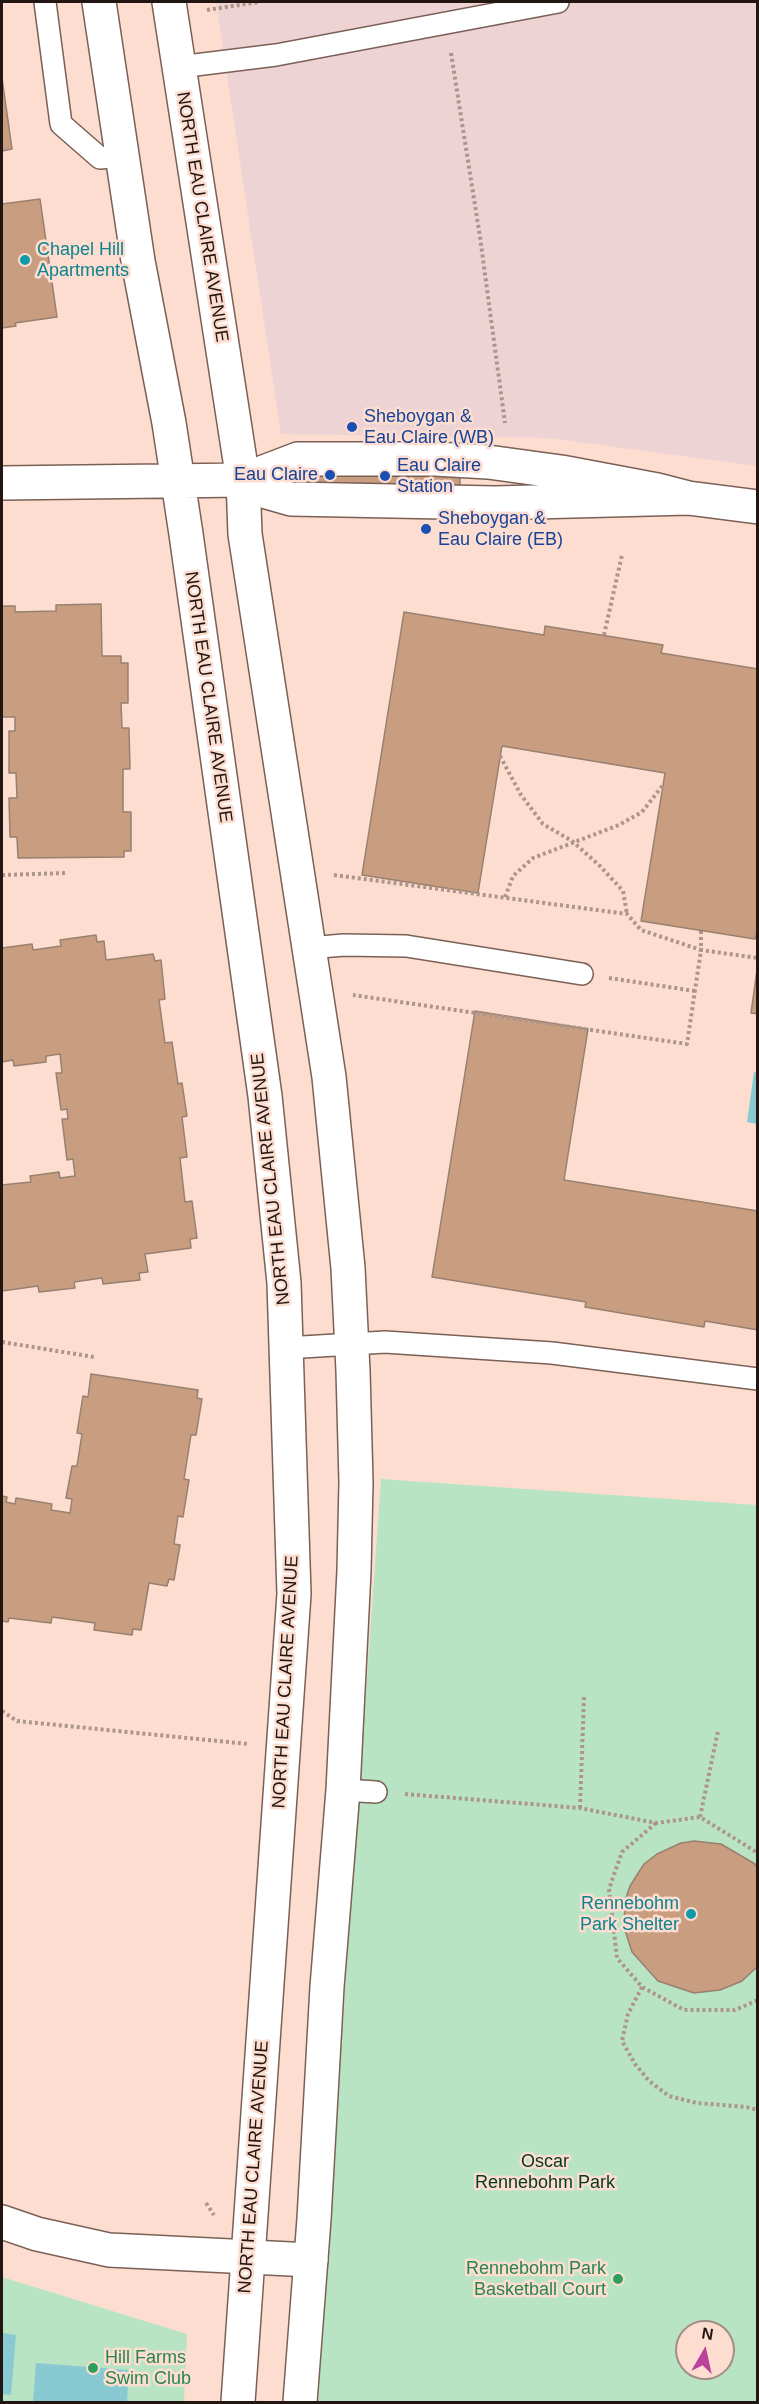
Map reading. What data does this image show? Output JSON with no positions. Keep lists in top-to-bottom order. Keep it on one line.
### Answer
{"streets":{"street":["NORTH EAU CLAIRE AVENUE"]},"parks":["Oscar Rennebohm Park"],"places":["Chapel Hill Apartments","Sheboygan & Eau Claire (WB)","Eau Claire","Eau Claire Station","Sheboygan & Eau Claire (EB)","Rennebohm Park Shelter","Rennebohm Park Basketball Court","Hill Farms Swim Club"],"north":"top"}
